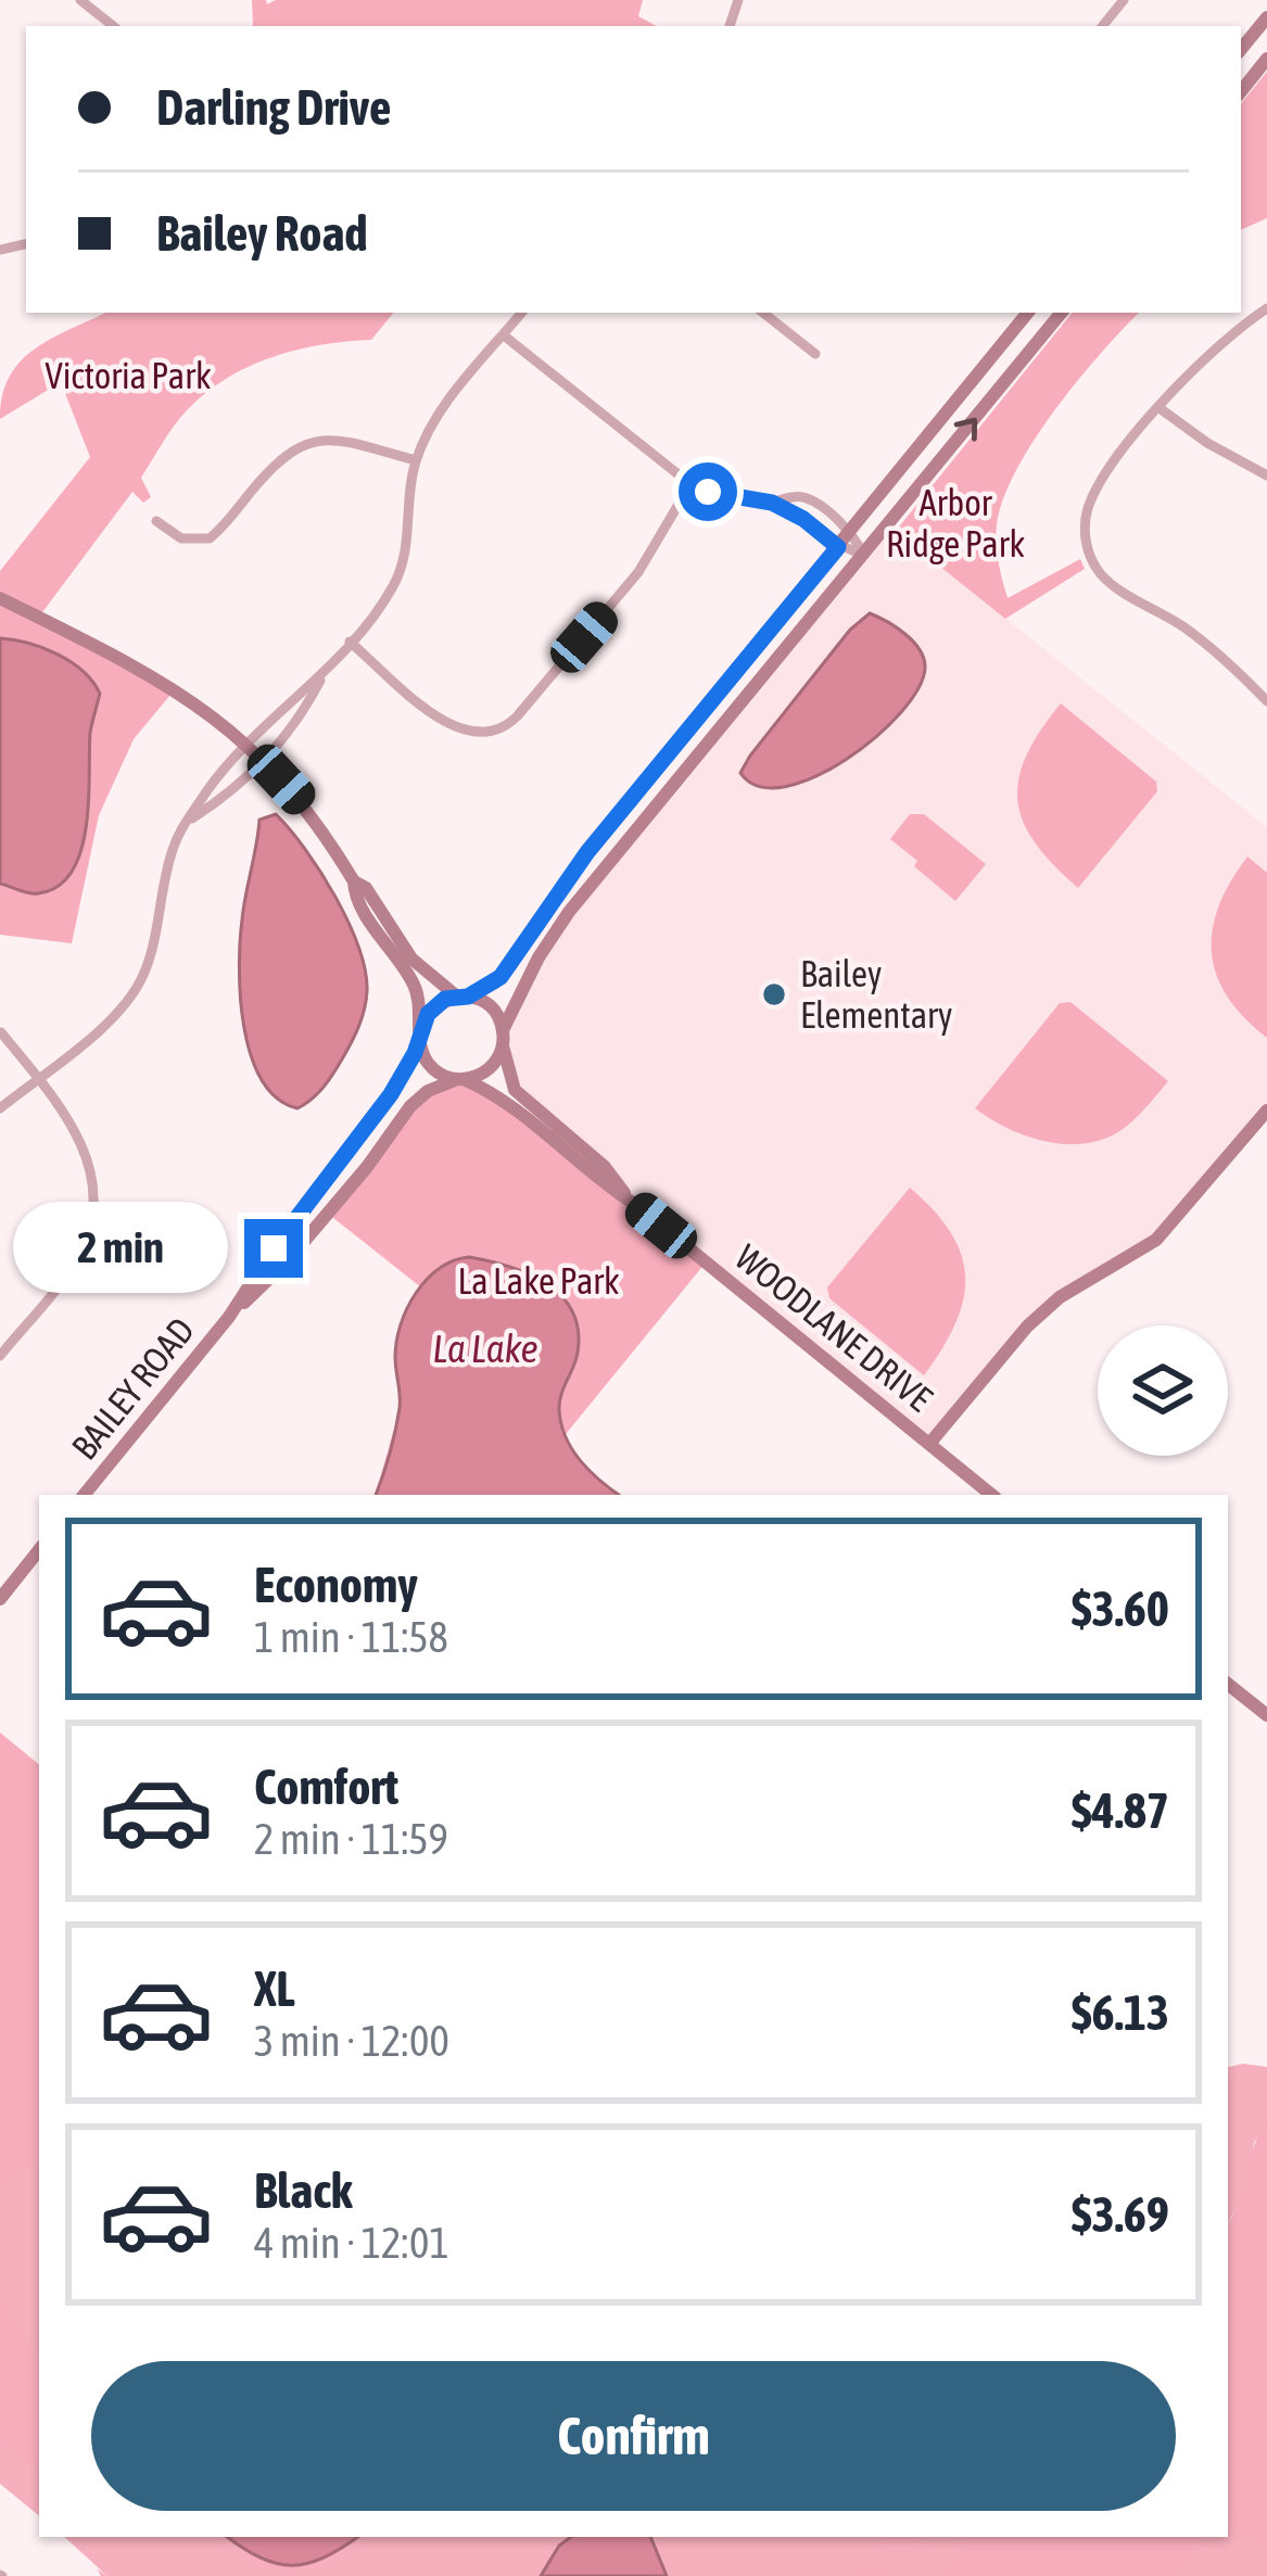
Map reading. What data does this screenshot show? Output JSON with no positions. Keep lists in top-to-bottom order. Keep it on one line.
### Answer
{"streets":{"main road":["WOODLANE DRIVE","BAILEY ROAD"]},"crossings":[["WOODLANE DRIVE","BAILEY ROAD"]],"water":["La Lake"],"parks":["Victoria Park","Arbor Ridge Park","La Lake Park"],"places":["Bailey Elementary"],"page":{"banner":["Darling Drive","Bailey Road"],"bubble":"2 min","list":[{"name":"Economy","note":"1 min · 11:58","value":"$3.60"},{"name":"Comfort","note":"2 min · 11:59","value":"$4.87"},{"name":"XL","note":"3 min · 12:00","value":"$6.13"},{"name":"Black","note":"4 min · 12:01","value":"$3.69"}],"buttons":"Confirm"}}
